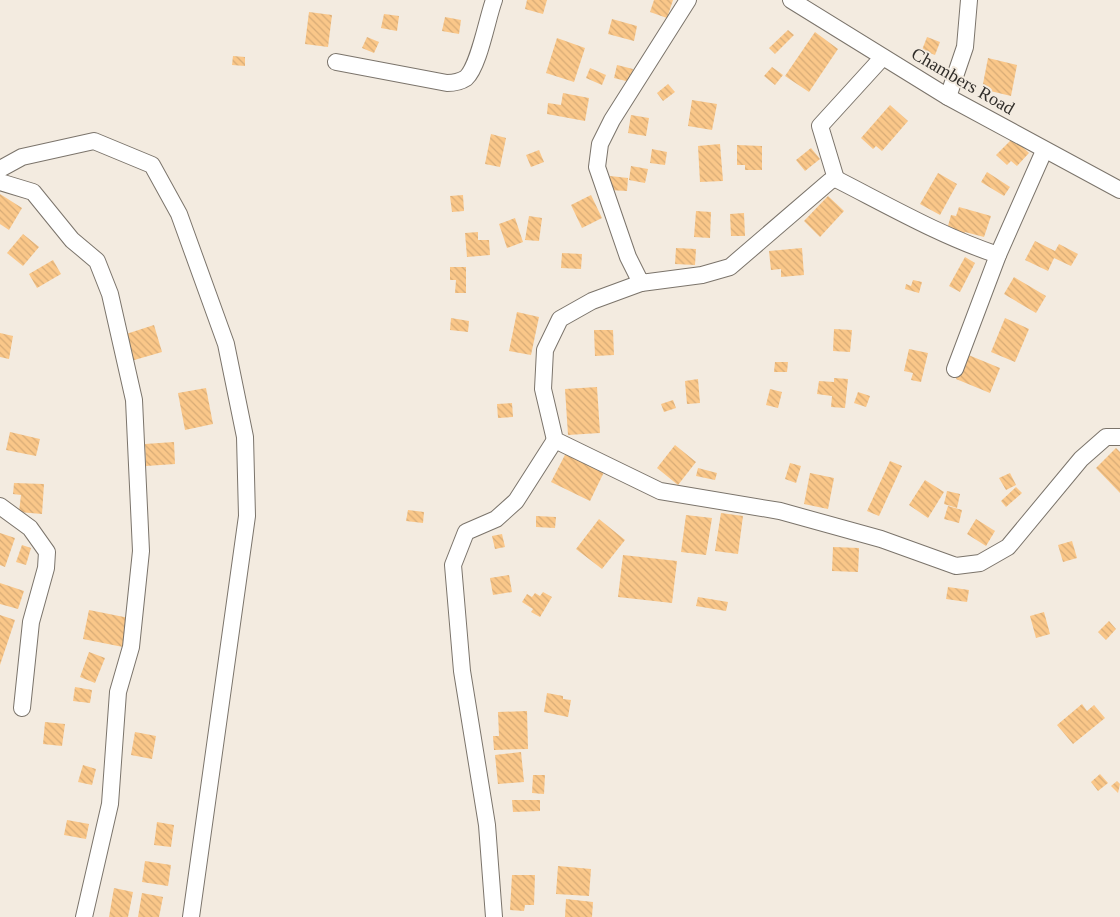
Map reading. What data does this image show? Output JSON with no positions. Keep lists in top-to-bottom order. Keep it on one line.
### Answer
{"streets":{"street":["Chambers Road"]}}
